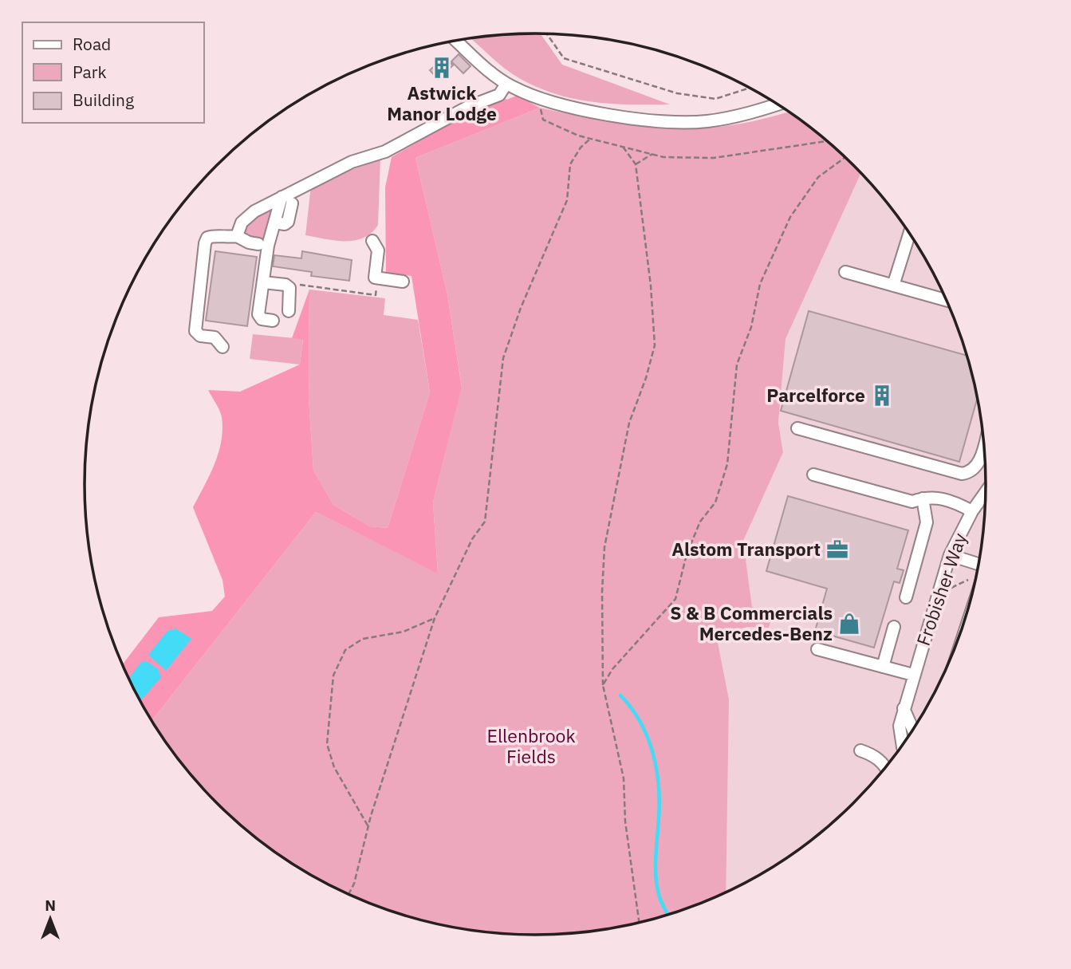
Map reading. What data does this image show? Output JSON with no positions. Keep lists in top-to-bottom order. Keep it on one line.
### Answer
{"streets":{"street":["Frobisher Way"]},"parks":["Ellenbrook Fields"],"places":{"building":["Astwick Manor Lodge","Parcelforce"],"office":["Alstom Transport"],"shop":["S & B Commercials Mercedes-Benz"]},"legend":["Road","Park","Building"],"north":"top"}
